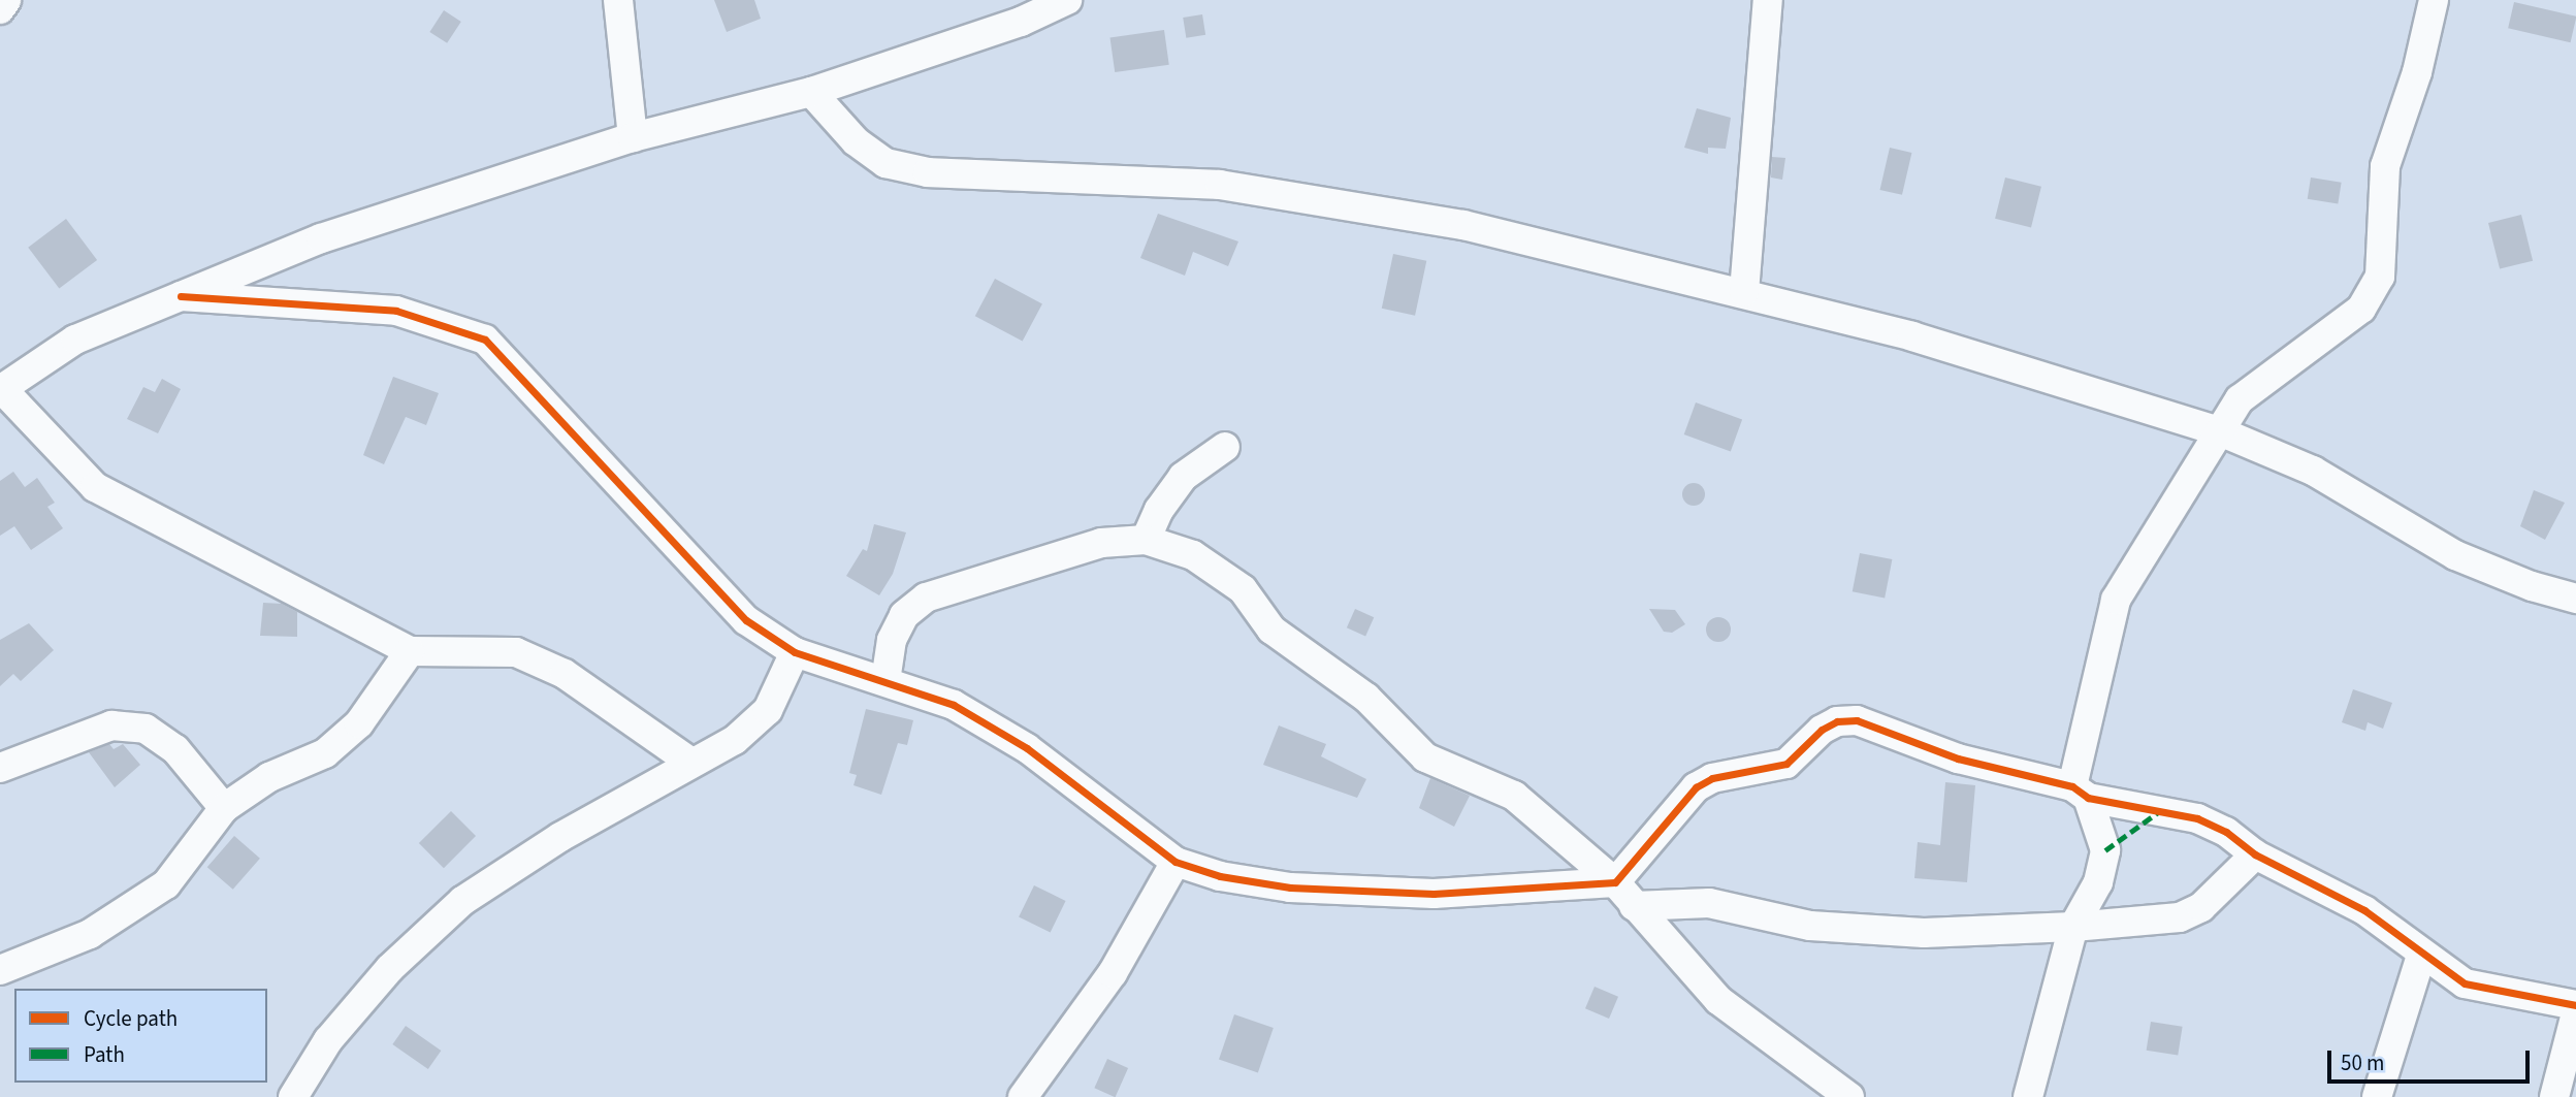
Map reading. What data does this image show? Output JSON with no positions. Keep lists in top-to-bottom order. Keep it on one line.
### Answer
{"legend":["Cycle path","Path"],"scale_bar":"50 m"}
